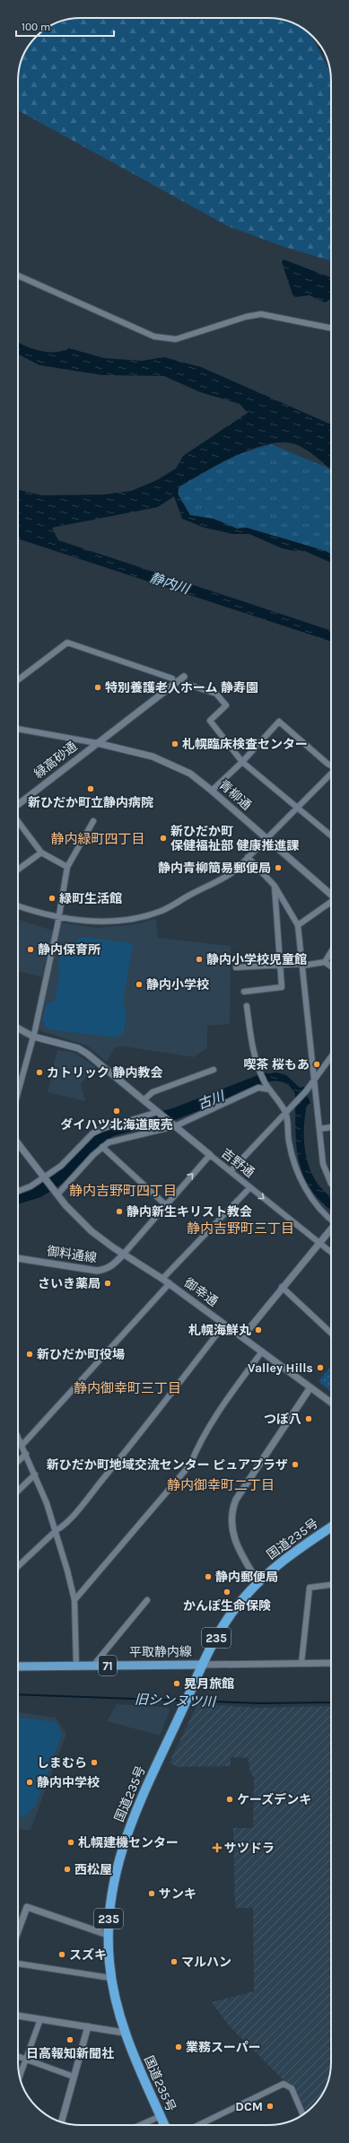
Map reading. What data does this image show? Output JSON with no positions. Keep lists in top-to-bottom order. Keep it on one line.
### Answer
{"streets":{"highway":["国道235号","235"],"main road":["平取静内線","71"],"street":["緑高砂通","青柳通","吉野通","御料通線","御幸通"]},"crossings":[["緑高砂通","青柳通"],["吉野通","御料通線"],["吉野通","御幸通"],["御料通線","御幸通"],["国道235号","平取静内線"]],"districts":["静内緑町四丁目","静内吉野町四丁目","静内吉野町三丁目","静内御幸町三丁目","静内御幸町二丁目"],"water":["静内川","古川","旧シンヌツ川"],"places":{"other":["特別養護老人ホーム 静寿園","札幌臨床検査センター","新ひだか町立静内病院","新ひだか町 保健福祉部 健康推進課","静内青柳簡易郵便局","緑町生活館","静内保育所","静内小学校児童館","静内小学校","喫茶 桜もあ","カトリック 静内教会","ダイハツ北海道販売","静内新生キリスト教会","さいき薬局","札幌海鮮丸","新ひだか町役場","Valley Hills","つぼ八","新ひだか町地域交流センター ピュアプラザ","静内郵便局","かんぽ生命保険","晃月旅館","しまむら","静内中学校","ケーズデンキ","札幌建機センター","西松屋","サンキ","スズキ","マルハン","日高報知新聞社","業務スーパー","DCM"],"health":["サツドラ"]},"scale_bar":"100 m"}
